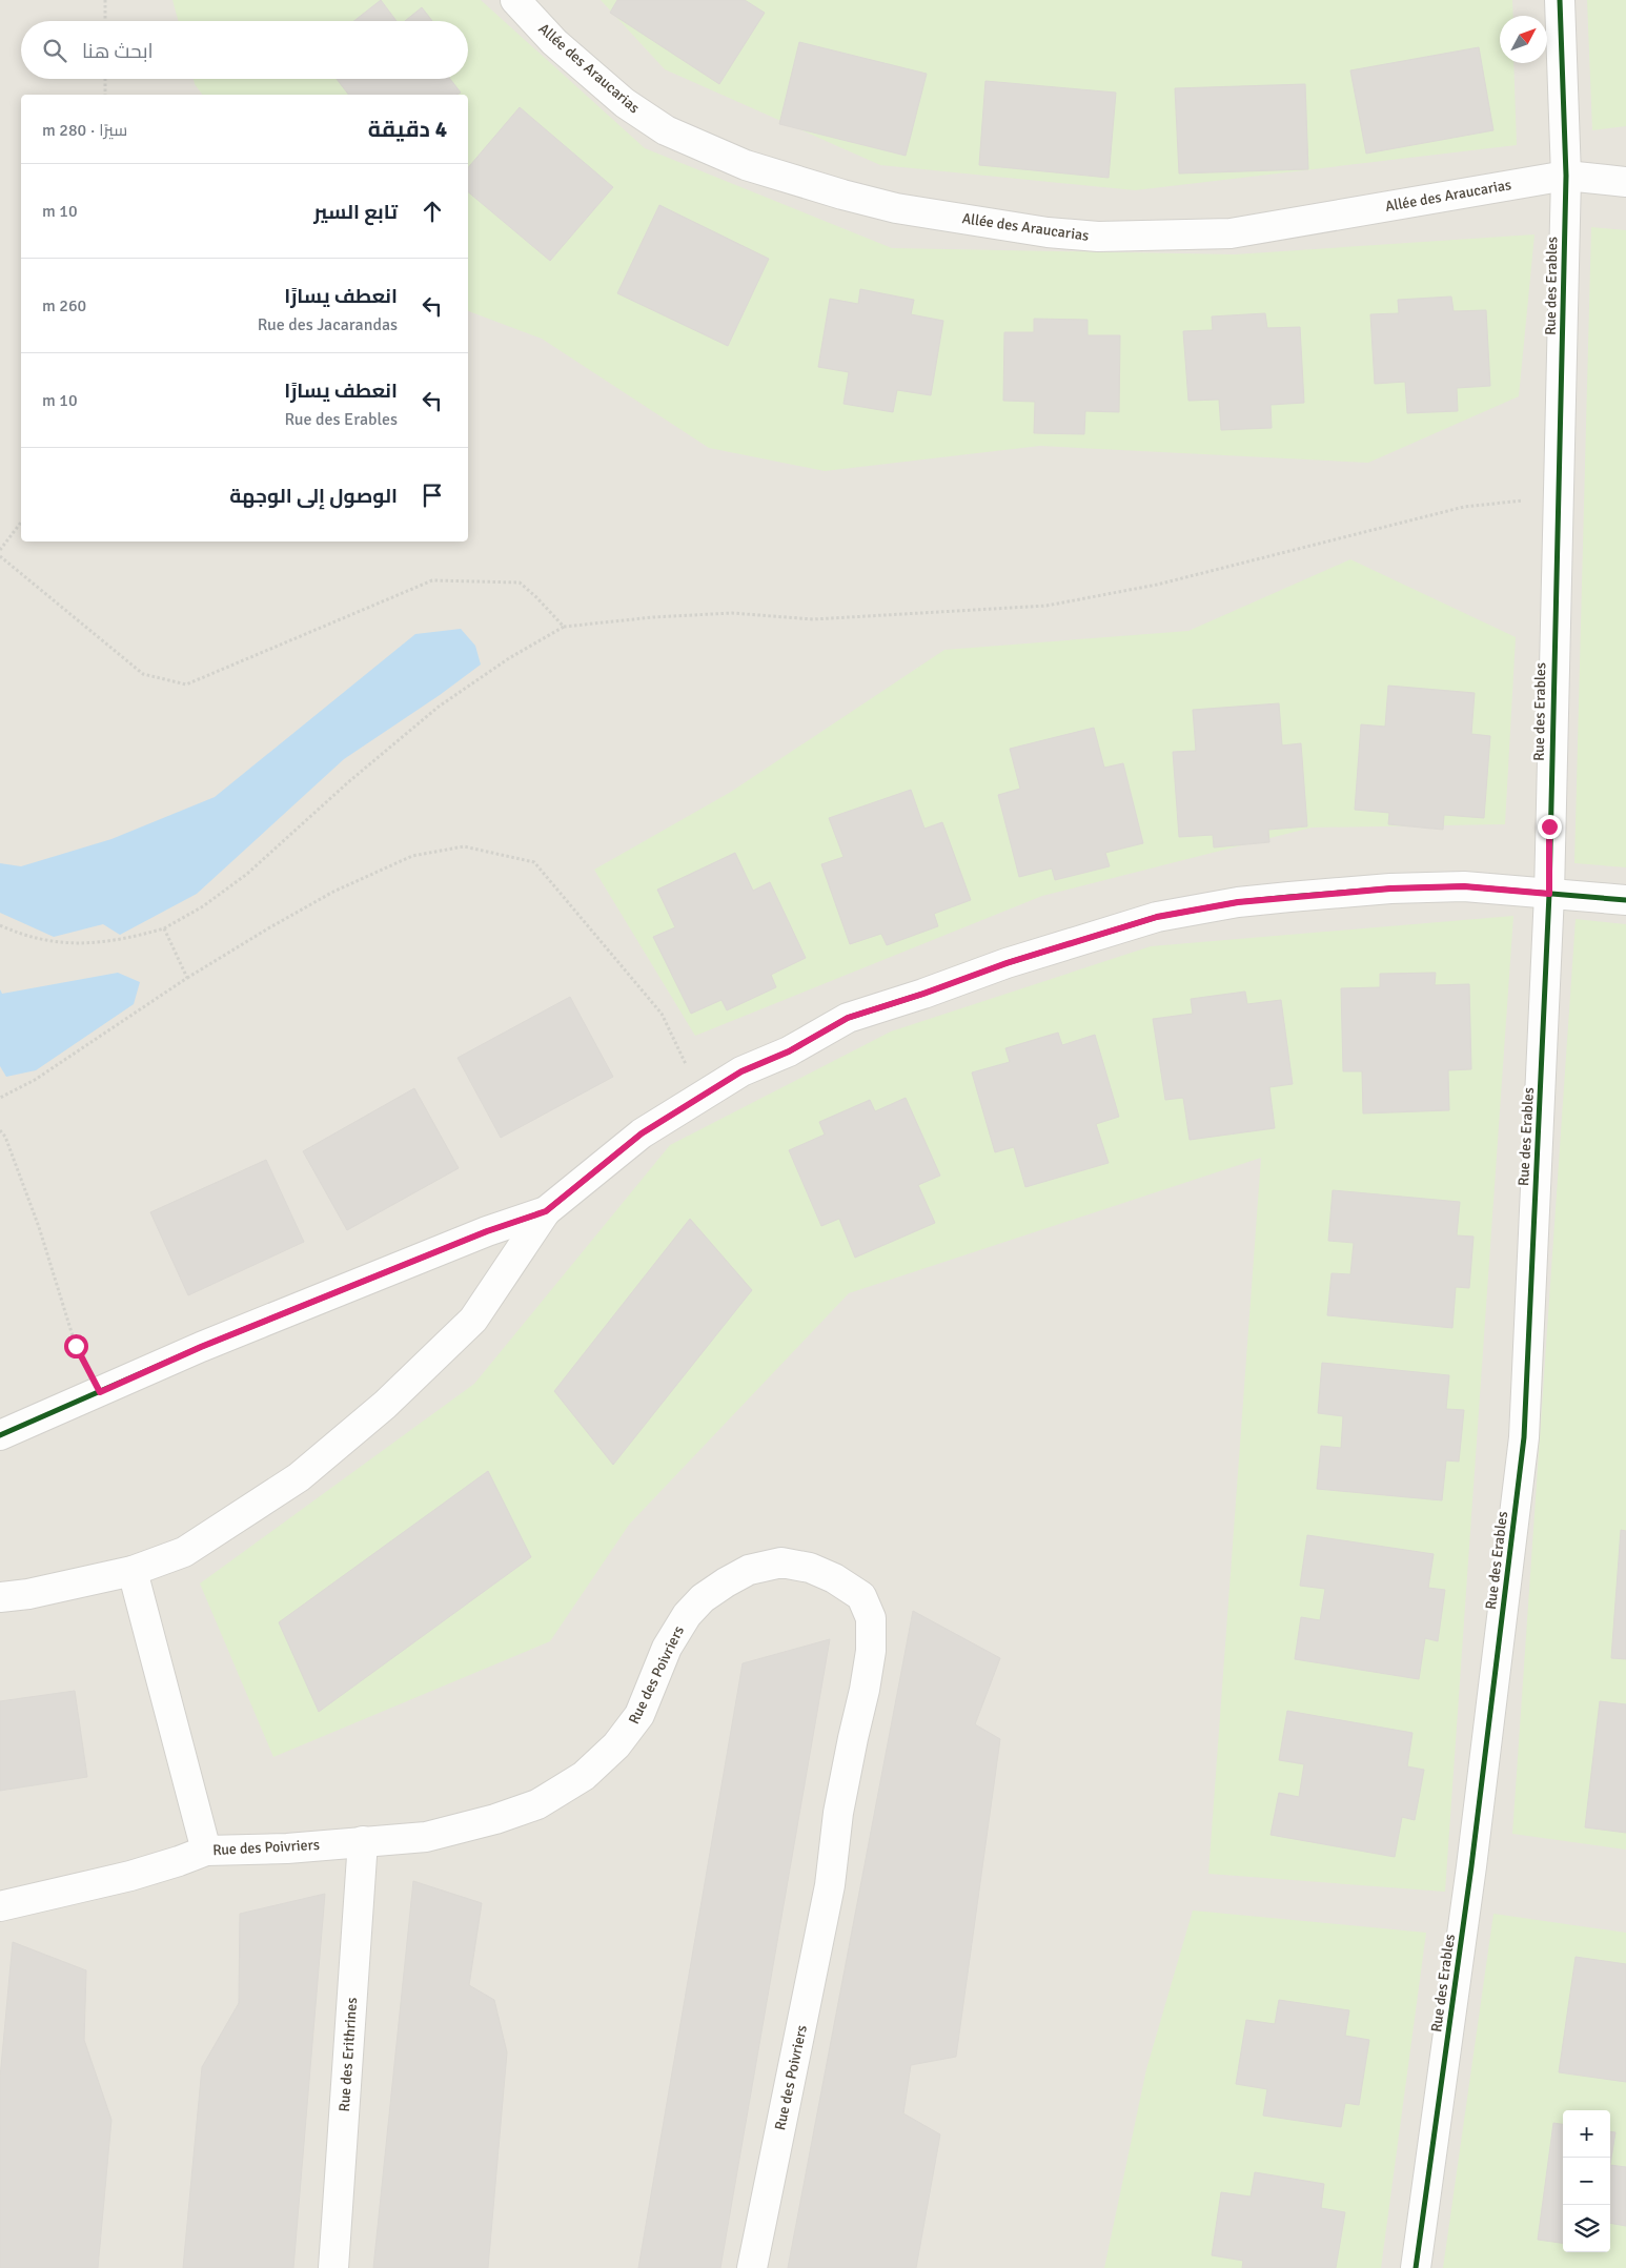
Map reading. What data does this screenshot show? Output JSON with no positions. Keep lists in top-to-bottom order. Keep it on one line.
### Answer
{"streets":{"street":["Allée des Araucarias","Rue des Erables","Rue des Poivriers","Rue des Erithrines"]},"crossings":[["Allée des Araucarias","Rue des Erables"],["Rue des Poivriers","Rue des Erithrines"]],"north":"top right","page":{"search":"ابحث هنا","heading":["4 دقيقة","سيرًا · 280 m"],"list":[["تابع السير","10 m"],["انعطف يسارًا","Rue des Jacarandas","260 m"],["انعطف يسارًا","Rue des Erables","10 m"],"الوصول إلى الوجهة"],"map_buttons":["+","−"]}}
